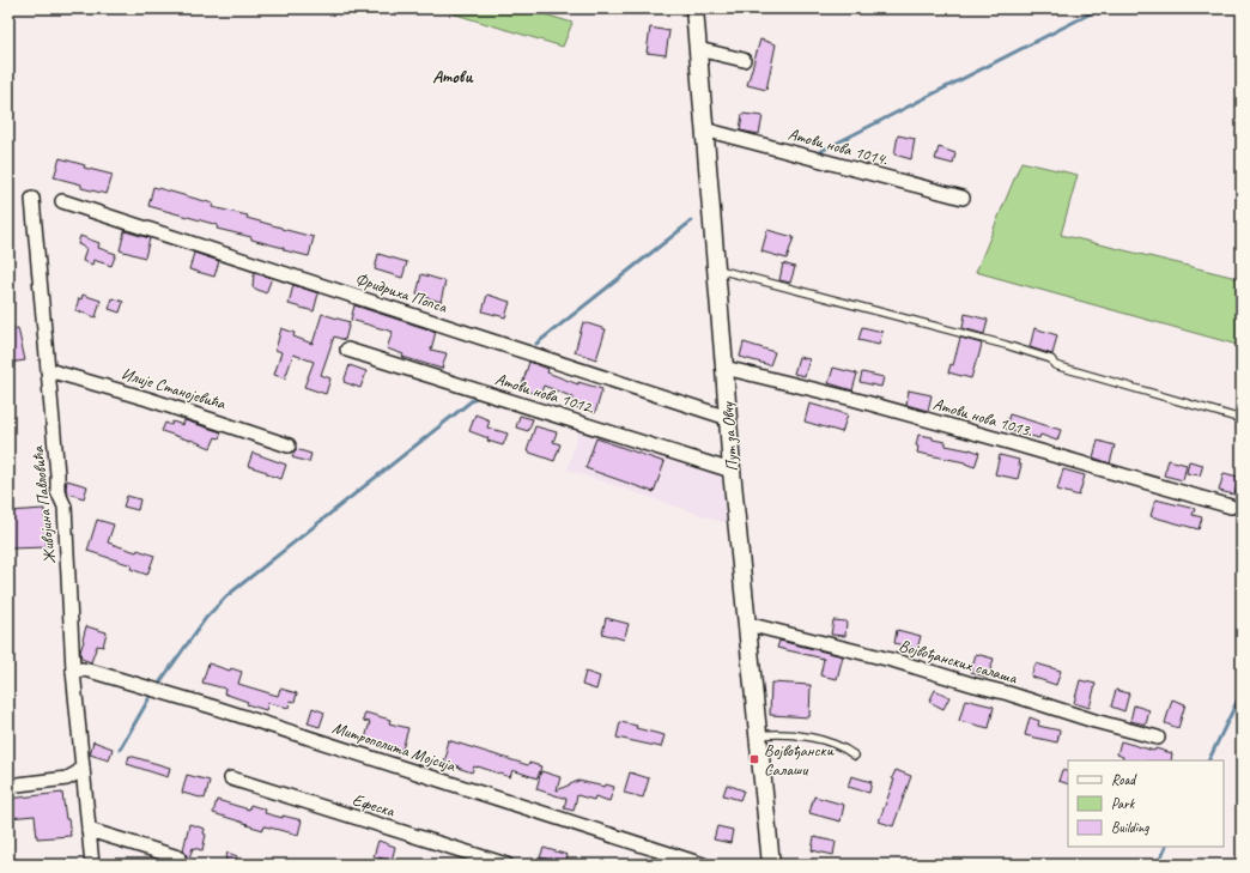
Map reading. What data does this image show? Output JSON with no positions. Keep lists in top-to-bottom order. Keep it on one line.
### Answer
{"streets":{"street":["Атови нова 1014.","Фридриха Попса","Илије Станојевића","Атови нова 1012.","Атови нова 1013.","Пут за Овчу","Живојина Павловића","Војвођанских салаша","Митрополита Мојсија","Ефеска"]},"crossings":[["Атови нова 1014.","Пут за Овчу"],["Фридриха Попса","Пут за Овчу"],["Илије Станојевића","Живојина Павловића"],["Атови нова 1012.","Пут за Овчу"],["Атови нова 1013.","Пут за Овчу"],["Пут за Овчу","Војвођанских салаша"],["Живојина Павловића","Митрополита Мојсија"]],"districts":["Атови"],"places":{"transit":["Војвођански Салаши"]},"legend":["Road","Park","Building"]}
